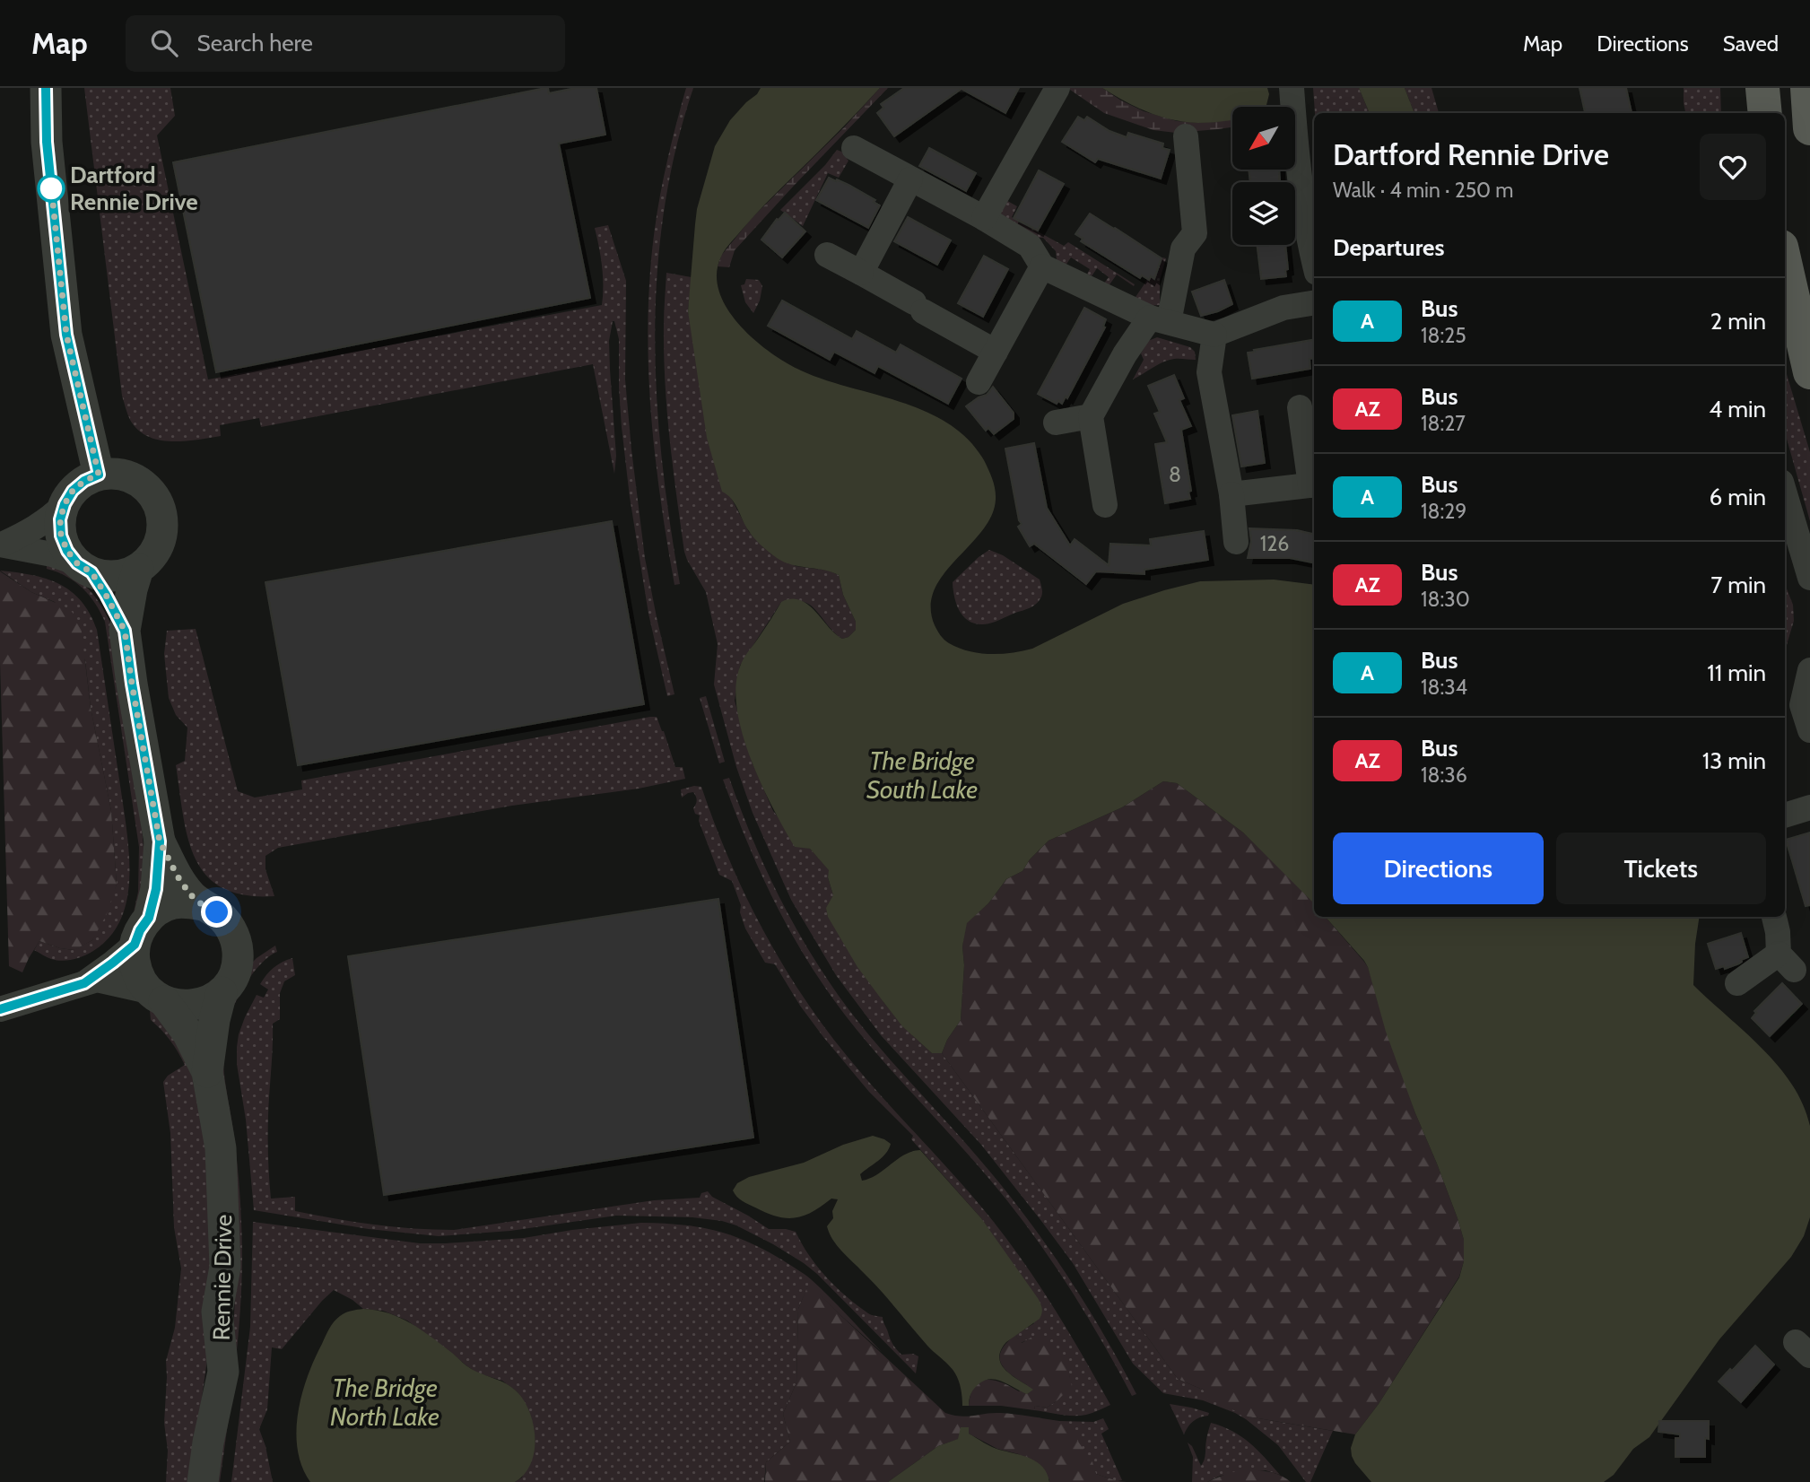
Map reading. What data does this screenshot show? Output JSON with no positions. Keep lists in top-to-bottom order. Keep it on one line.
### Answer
{"streets":{"street":["Rennie Drive"]},"water":["The Bridge South Lake","The Bridge North Lake"],"places":["Dartford Rennie Drive"],"lines":["bus line A"],"house_numbers":["8","126"],"north":"bottom left","page":{"header":"Map","search":"Search here","nav":["Map","Directions","Saved"],"heading":[["Dartford Rennie Drive","Walk · 4 min · 250 m"],"Departures"],"list":[{"mark":"A","name":"Bus","note":"18:25","value":"2 min"},{"mark":"AZ","name":"Bus","note":"18:27","value":"4 min"},{"mark":"A","name":"Bus","note":"18:29","value":"6 min"},{"mark":"AZ","name":"Bus","note":"18:30","value":"7 min"},{"mark":"A","name":"Bus","note":"18:34","value":"11 min"},{"mark":"AZ","name":"Bus","note":"18:36","value":"13 min"}],"buttons":["Directions","Tickets"]}}
